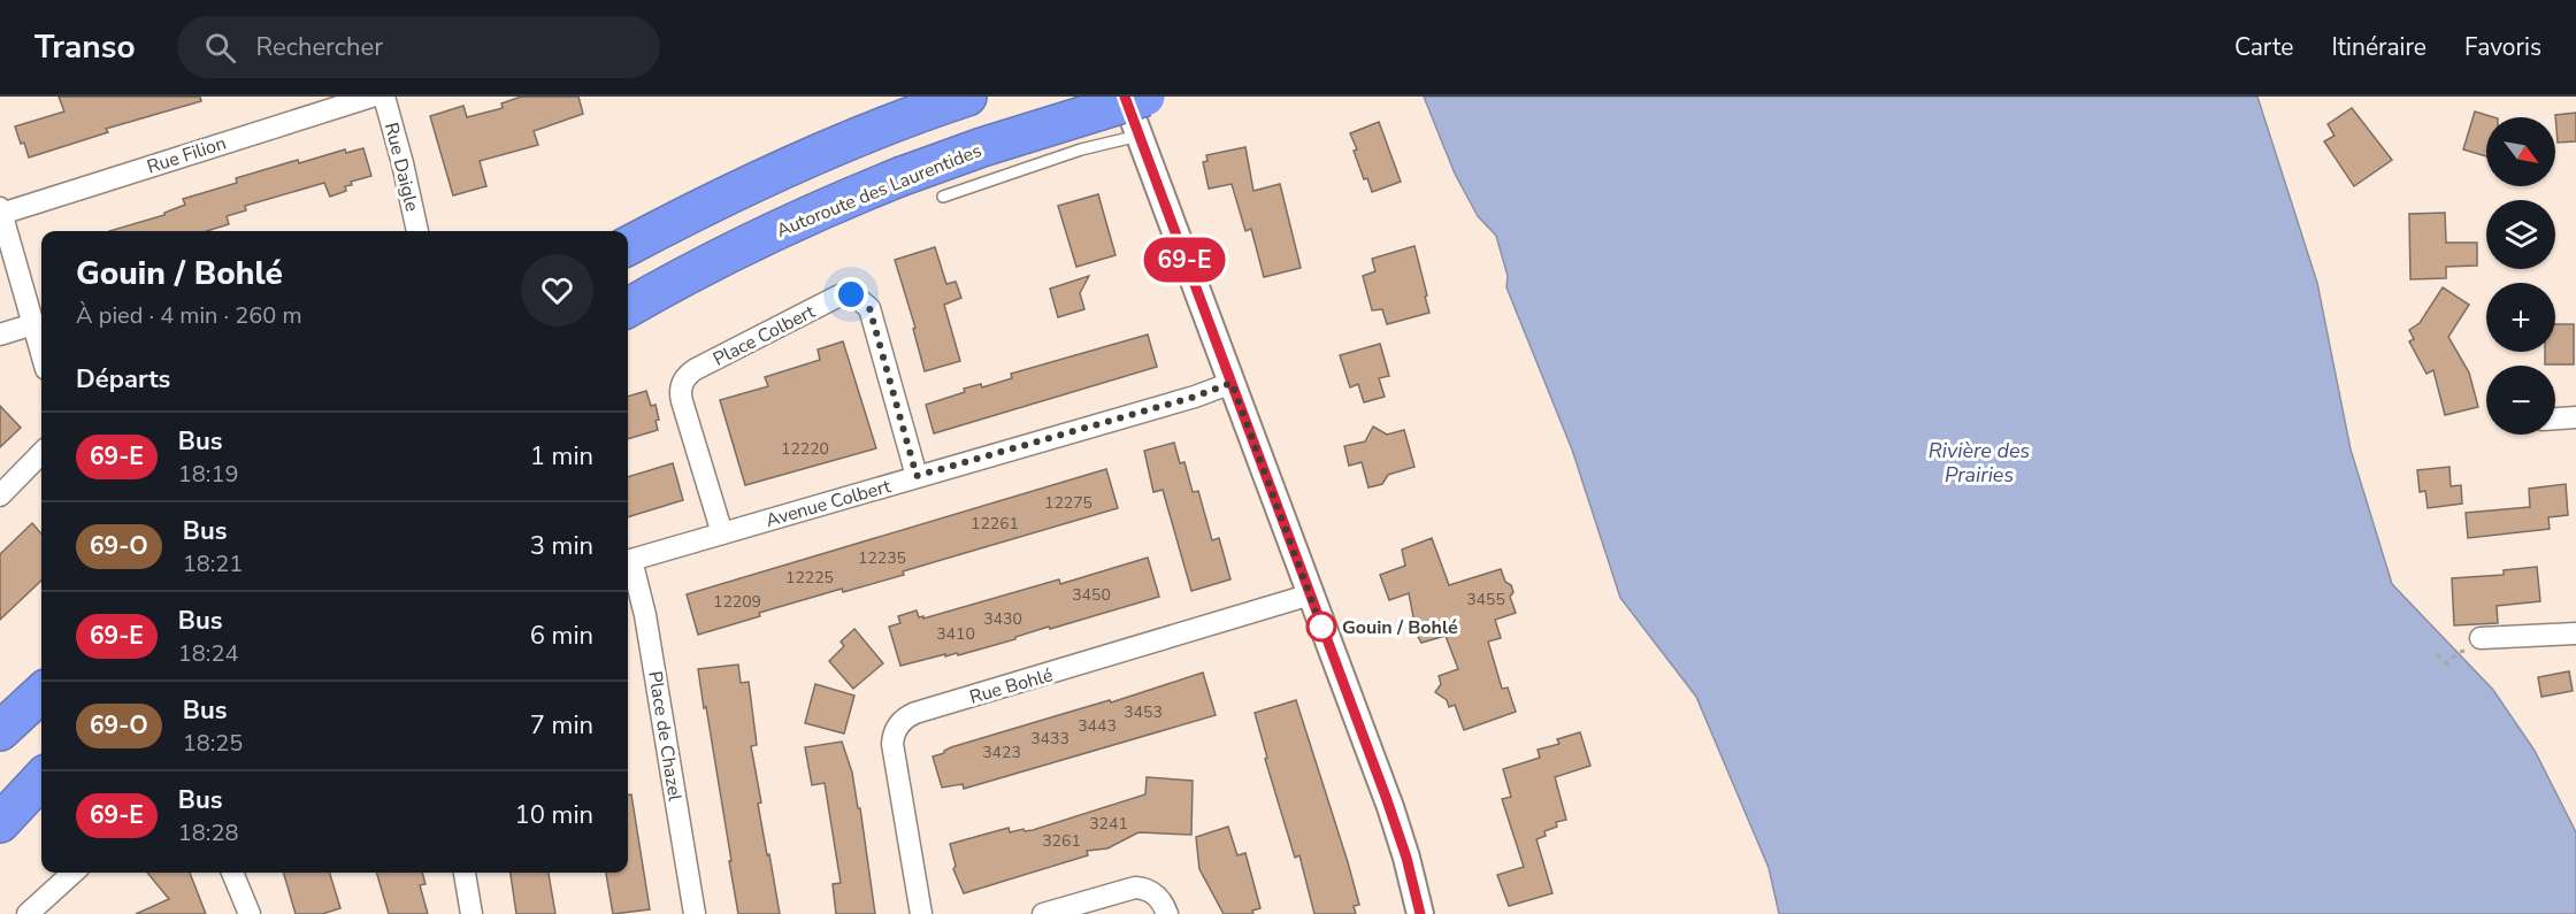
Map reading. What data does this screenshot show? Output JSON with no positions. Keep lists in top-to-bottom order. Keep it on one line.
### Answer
{"streets":{"highway":["Autoroute des Laurentides"],"street":["Rue Filion","Rue Daigle","Place Colbert","Avenue Colbert","Rue Bohlé","Place de Chazel"]},"crossings":[["Place Colbert","Avenue Colbert"]],"water":["Rivière des Prairies"],"places":["Gouin / Bohlé"],"lines":["bus line 69-E"],"house_numbers":["12220","12275","12261","12235","12225","3450","3455","12209","3430","3410","3453","3443","3433","3423","3241","3261"],"north":"bottom right","page":{"header":"Transo","search":"Rechercher","nav":["Carte","Itinéraire","Favoris"],"on_map":"69-E","map_buttons":["+","−"],"heading":[["Gouin / Bohlé","À pied · 4 min · 260 m"],"Départs"],"list":[{"mark":"69-E","name":"Bus","note":"18:19","value":"1 min"},{"mark":"69-O","name":"Bus","note":"18:21","value":"3 min"},{"mark":"69-E","name":"Bus","note":"18:24","value":"6 min"},{"mark":"69-O","name":"Bus","note":"18:25","value":"7 min"},{"mark":"69-E","name":"Bus","note":"18:28","value":"10 min"}]}}
